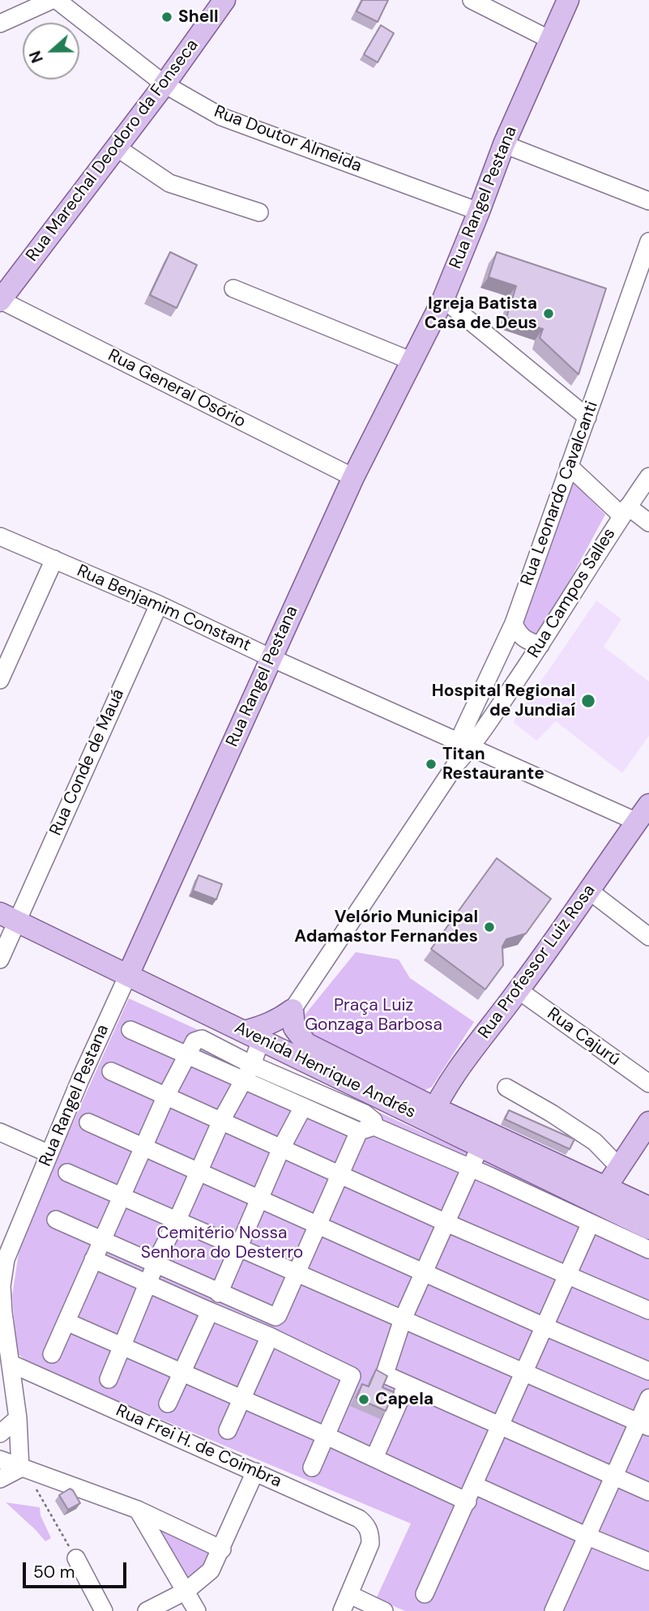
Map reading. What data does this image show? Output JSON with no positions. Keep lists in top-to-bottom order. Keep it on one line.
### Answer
{"streets":{"main road":["Rua Marechal Deodoro da Fonseca","Rua Rangel Pestana","Rua Professor Luiz Rosa","Avenida Henrique Andrés"],"street":["Rua Doutor Almeida","Rua General Osório","Rua Leonardo Cavalcanti","Rua Campos Salles","Rua Benjamim Constant","Rua Conde de Mauá","Rua Cajurú","Rua Frei H. de Coimbra"]},"crossings":[["Rua Doutor Almeida","Rua Marechal Deodoro da Fonseca"],["Rua Doutor Almeida","Rua Rangel Pestana"],["Rua Marechal Deodoro da Fonseca","Rua General Osório"],["Rua Rangel Pestana","Rua General Osório"],["Rua Rangel Pestana","Rua Benjamim Constant"],["Rua Rangel Pestana","Avenida Henrique Andrés"],["Rua Rangel Pestana","Rua Frei H. de Coimbra"],["Rua Leonardo Cavalcanti","Rua Campos Salles"],["Rua Leonardo Cavalcanti","Rua Benjamim Constant"],["Rua Campos Salles","Rua Benjamim Constant"],["Rua Campos Salles","Avenida Henrique Andrés"],["Rua Benjamim Constant","Rua Conde de Mauá"],["Rua Benjamim Constant","Rua Professor Luiz Rosa"],["Rua Conde de Mauá","Avenida Henrique Andrés"],["Rua Professor Luiz Rosa","Rua Cajurú"],["Rua Professor Luiz Rosa","Avenida Henrique Andrés"]],"parks":["Praça Luiz Gonzaga Barbosa","Cemitério Nossa Senhora do Desterro"],"places":["Shell","Igreja Batista Casa de Deus","Hospital Regional de Jundiaí","Titan Restaurante","Velório Municipal Adamastor Fernandes","Capela"],"scale_bar":"50 m","north":"left"}
